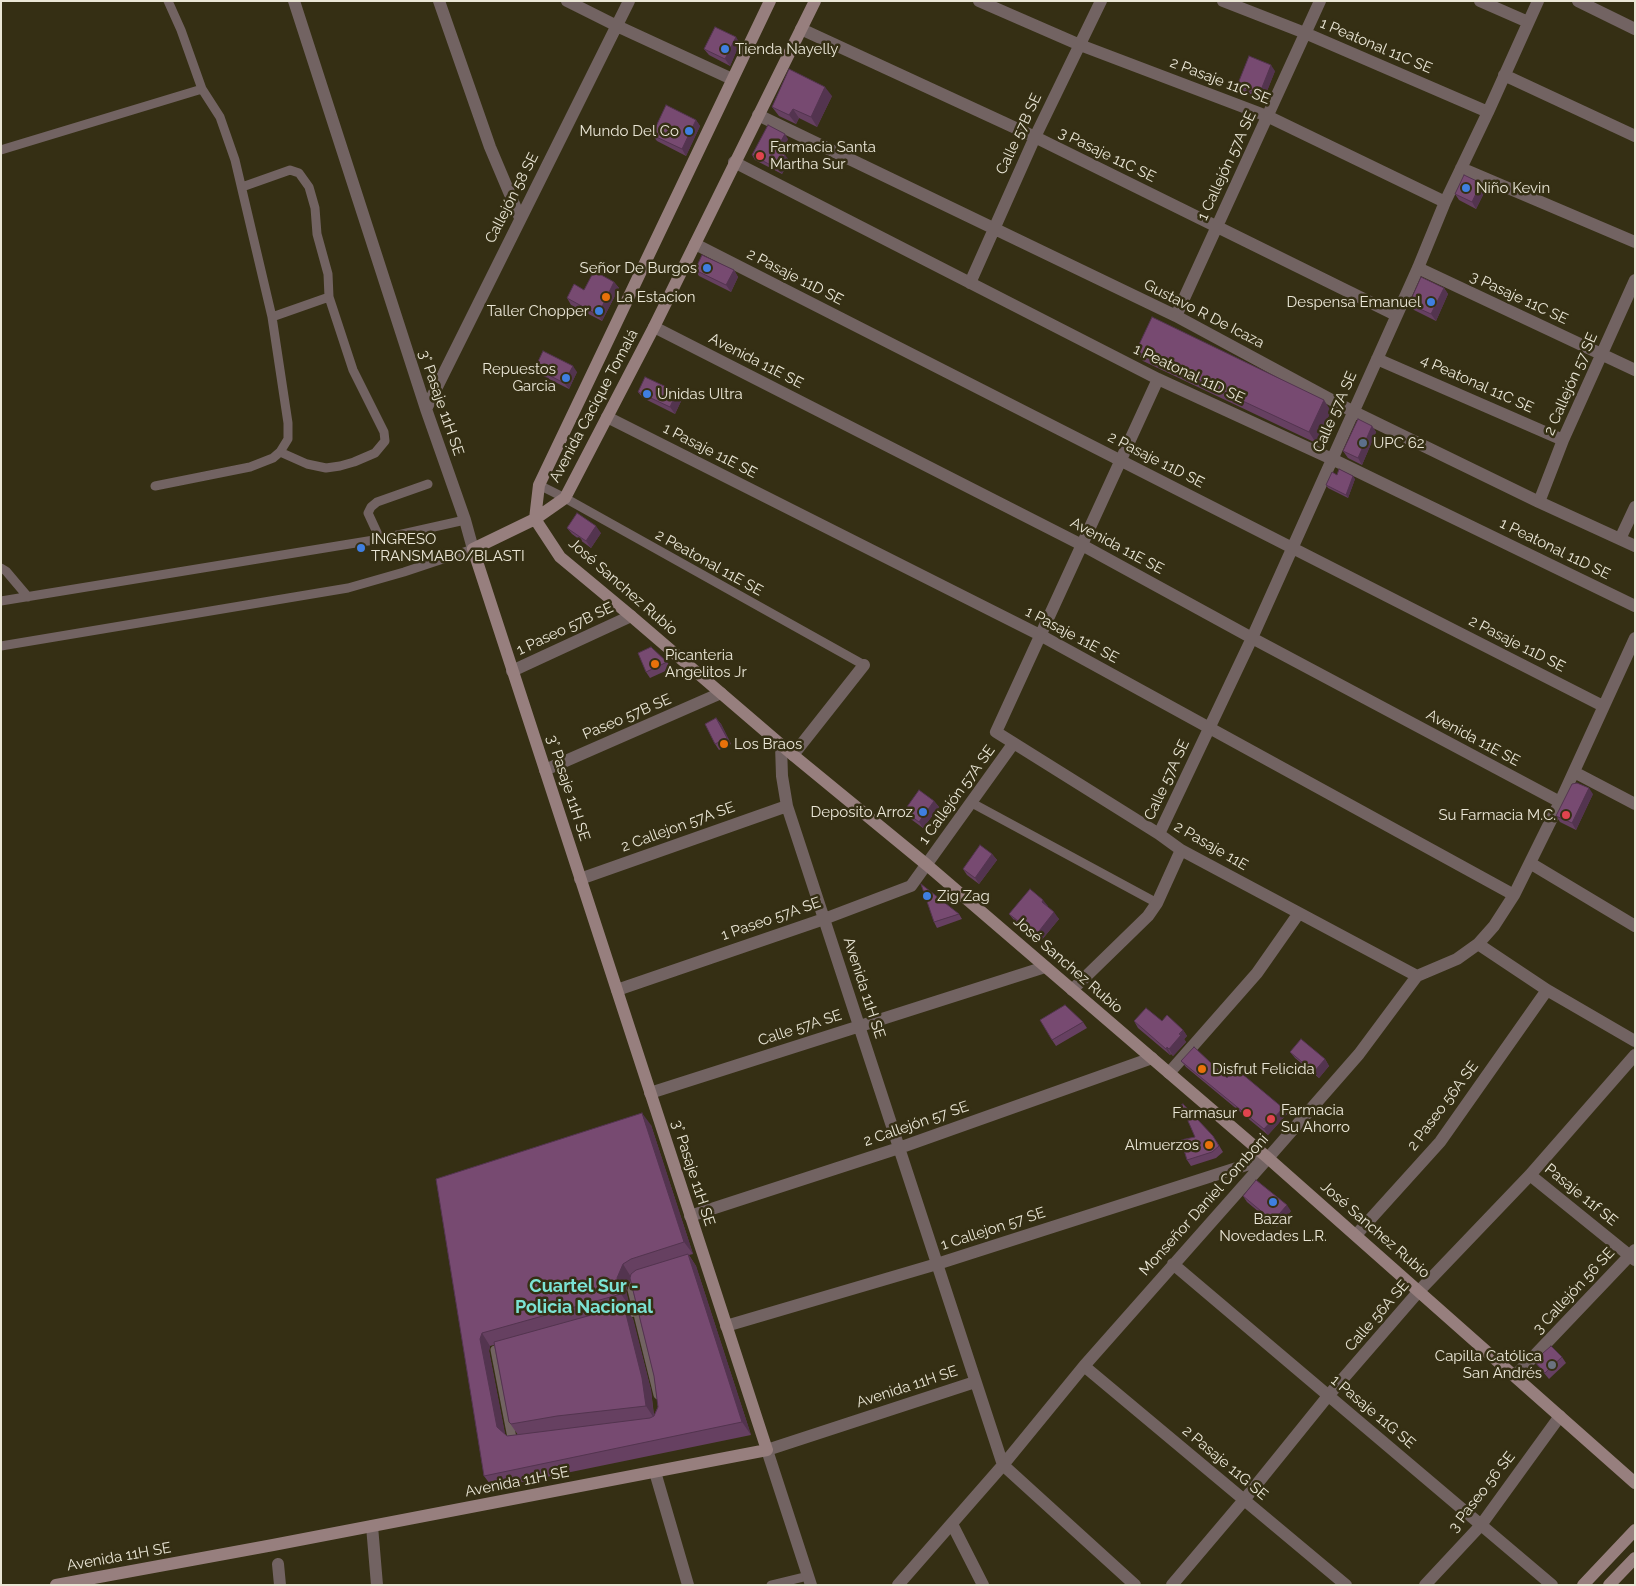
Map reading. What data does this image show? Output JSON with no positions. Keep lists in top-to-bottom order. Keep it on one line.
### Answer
{"streets":{"main road":["3° Pasaje 11H SE","Avenida Cacique Tomalá","José Sanchez Rubio","Avenida 11H SE"],"street":["1 Peatonal 11C SE","2 Pasaje 11C SE","Calle 57B SE","3 Pasaje 11C SE","1 Callejón 57A SE","Callejón 58 SE","2 Pasaje 11D SE","Gustavo R De Icaza","Avenida 11E SE","1 Peatonal 11D SE","4 Peatonal 11C SE","2 Callejón 57 SE","Calle 57A SE","1 Pasaje 11E SE","1 Paseo 57B SE","Paseo 57B SE","2 Callejon 57A SE","2 Pasaje 11E","1 Paseo 57A SE","2 Paseo 56A SE","Pasaje 11f SE","Monseñor Daniel Comboni","1 Callejon 57 SE","3 Callejón 56 SE","Calle 56A SE","1 Pasaje 11G SE","2 Pasaje 11G SE","3 Paseo 56 SE"],"lane":["2 Peatonal 11E SE"]},"crossings":[["1 Peatonal 11C SE","1 Callejón 57A SE"],["1 Peatonal 11C SE","Calle 57A SE"],["2 Pasaje 11C SE","Calle 57B SE"],["2 Pasaje 11C SE","1 Callejón 57A SE"],["2 Pasaje 11C SE","Calle 57A SE"],["Calle 57B SE","3 Pasaje 11C SE"],["Calle 57B SE","Gustavo R De Icaza"],["Calle 57B SE","1 Peatonal 11D SE"],["3 Pasaje 11C SE","1 Callejón 57A SE"],["3 Pasaje 11C SE","2 Callejón 57 SE"],["3 Pasaje 11C SE","Avenida Cacique Tomalá"],["3 Pasaje 11C SE","Calle 57A SE"],["1 Callejón 57A SE","2 Pasaje 11D SE"],["1 Callejón 57A SE","Gustavo R De Icaza"],["1 Callejón 57A SE","Avenida 11E SE"],["1 Callejón 57A SE","1 Peatonal 11D SE"],["1 Callejón 57A SE","1 Pasaje 11E SE"],["1 Callejón 57A SE","José Sanchez Rubio"],["1 Callejón 57A SE","2 Pasaje 11E"],["1 Callejón 57A SE","1 Paseo 57A SE"],["Callejón 58 SE","3° Pasaje 11H SE"],["2 Pasaje 11D SE","Avenida Cacique Tomalá"],["2 Pasaje 11D SE","Calle 57A SE"],["2 Pasaje 11D SE","Monseñor Daniel Comboni"],["Gustavo R De Icaza","2 Callejón 57 SE"],["Gustavo R De Icaza","Avenida Cacique Tomalá"],["Gustavo R De Icaza","Calle 57A SE"],["Avenida 11E SE","Avenida Cacique Tomalá"],["Avenida 11E SE","Calle 57A SE"],["Avenida 11E SE","Monseñor Daniel Comboni"],["1 Peatonal 11D SE","Avenida Cacique Tomalá"],["1 Peatonal 11D SE","Calle 57A SE"],["4 Peatonal 11C SE","2 Callejón 57 SE"],["4 Peatonal 11C SE","Calle 57A SE"],["2 Callejón 57 SE","3° Pasaje 11H SE"],["2 Callejón 57 SE","José Sanchez Rubio"],["2 Callejón 57 SE","Avenida 11H SE"],["3° Pasaje 11H SE","Calle 57A SE"],["3° Pasaje 11H SE","1 Paseo 57B SE"],["3° Pasaje 11H SE","Paseo 57B SE"],["3° Pasaje 11H SE","2 Callejon 57A SE"],["3° Pasaje 11H SE","1 Paseo 57A SE"],["3° Pasaje 11H SE","Avenida 11H SE"],["3° Pasaje 11H SE","1 Callejon 57 SE"],["Avenida Cacique Tomalá","1 Pasaje 11E SE"],["Avenida Cacique Tomalá","2 Peatonal 11E SE"],["Avenida Cacique Tomalá","José Sanchez Rubio"],["Calle 57A SE","1 Pasaje 11E SE"],["Calle 57A SE","José Sanchez Rubio"],["Calle 57A SE","2 Pasaje 11E"],["Calle 57A SE","Avenida 11H SE"],["1 Pasaje 11E SE","Monseñor Daniel Comboni"],["José Sanchez Rubio","1 Paseo 57B SE"],["José Sanchez Rubio","Paseo 57B SE"],["José Sanchez Rubio","1 Paseo 57A SE"],["José Sanchez Rubio","Avenida 11H SE"],["José Sanchez Rubio","2 Paseo 56A SE"],["José Sanchez Rubio","Monseñor Daniel Comboni"],["José Sanchez Rubio","1 Callejon 57 SE"],["José Sanchez Rubio","3 Callejón 56 SE"],["José Sanchez Rubio","Calle 56A SE"],["José Sanchez Rubio","3 Paseo 56 SE"],["2 Callejon 57A SE","Avenida 11H SE"],["2 Pasaje 11E","Monseñor Daniel Comboni"],["1 Paseo 57A SE","Avenida 11H SE"],["Avenida 11H SE","Monseñor Daniel Comboni"],["Avenida 11H SE","1 Callejon 57 SE"],["Pasaje 11f SE","3 Callejón 56 SE"],["Pasaje 11f SE","Calle 56A SE"],["Monseñor Daniel Comboni","1 Callejon 57 SE"],["Monseñor Daniel Comboni","1 Pasaje 11G SE"],["Monseñor Daniel Comboni","2 Pasaje 11G SE"],["Calle 56A SE","1 Pasaje 11G SE"],["Calle 56A SE","2 Pasaje 11G SE"],["1 Pasaje 11G SE","3 Paseo 56 SE"]],"districts":["Cuartel Sur - Policia Nacional"],"places":["Tienda Nayelly","Mundo Del Co","Farmacia Santa Martha Sur","Niño Kevin","Señor De Burgos","La Estacion","Despensa Emanuel","Taller Chopper","Repuestos Garcia","Unidas Ultra","UPC 62","INGRESO TRANSMABO/BLASTI","Picanteria Angelitos Jr","Los Braos","Deposito Arroz","Su Farmacia M.C.","Zig Zag","Disfrut Felicida","Farmasur","Farmacia Su Ahorro","Almuerzos","Bazar Novedades L.R.","Capilla Católica San Andrés"]}
